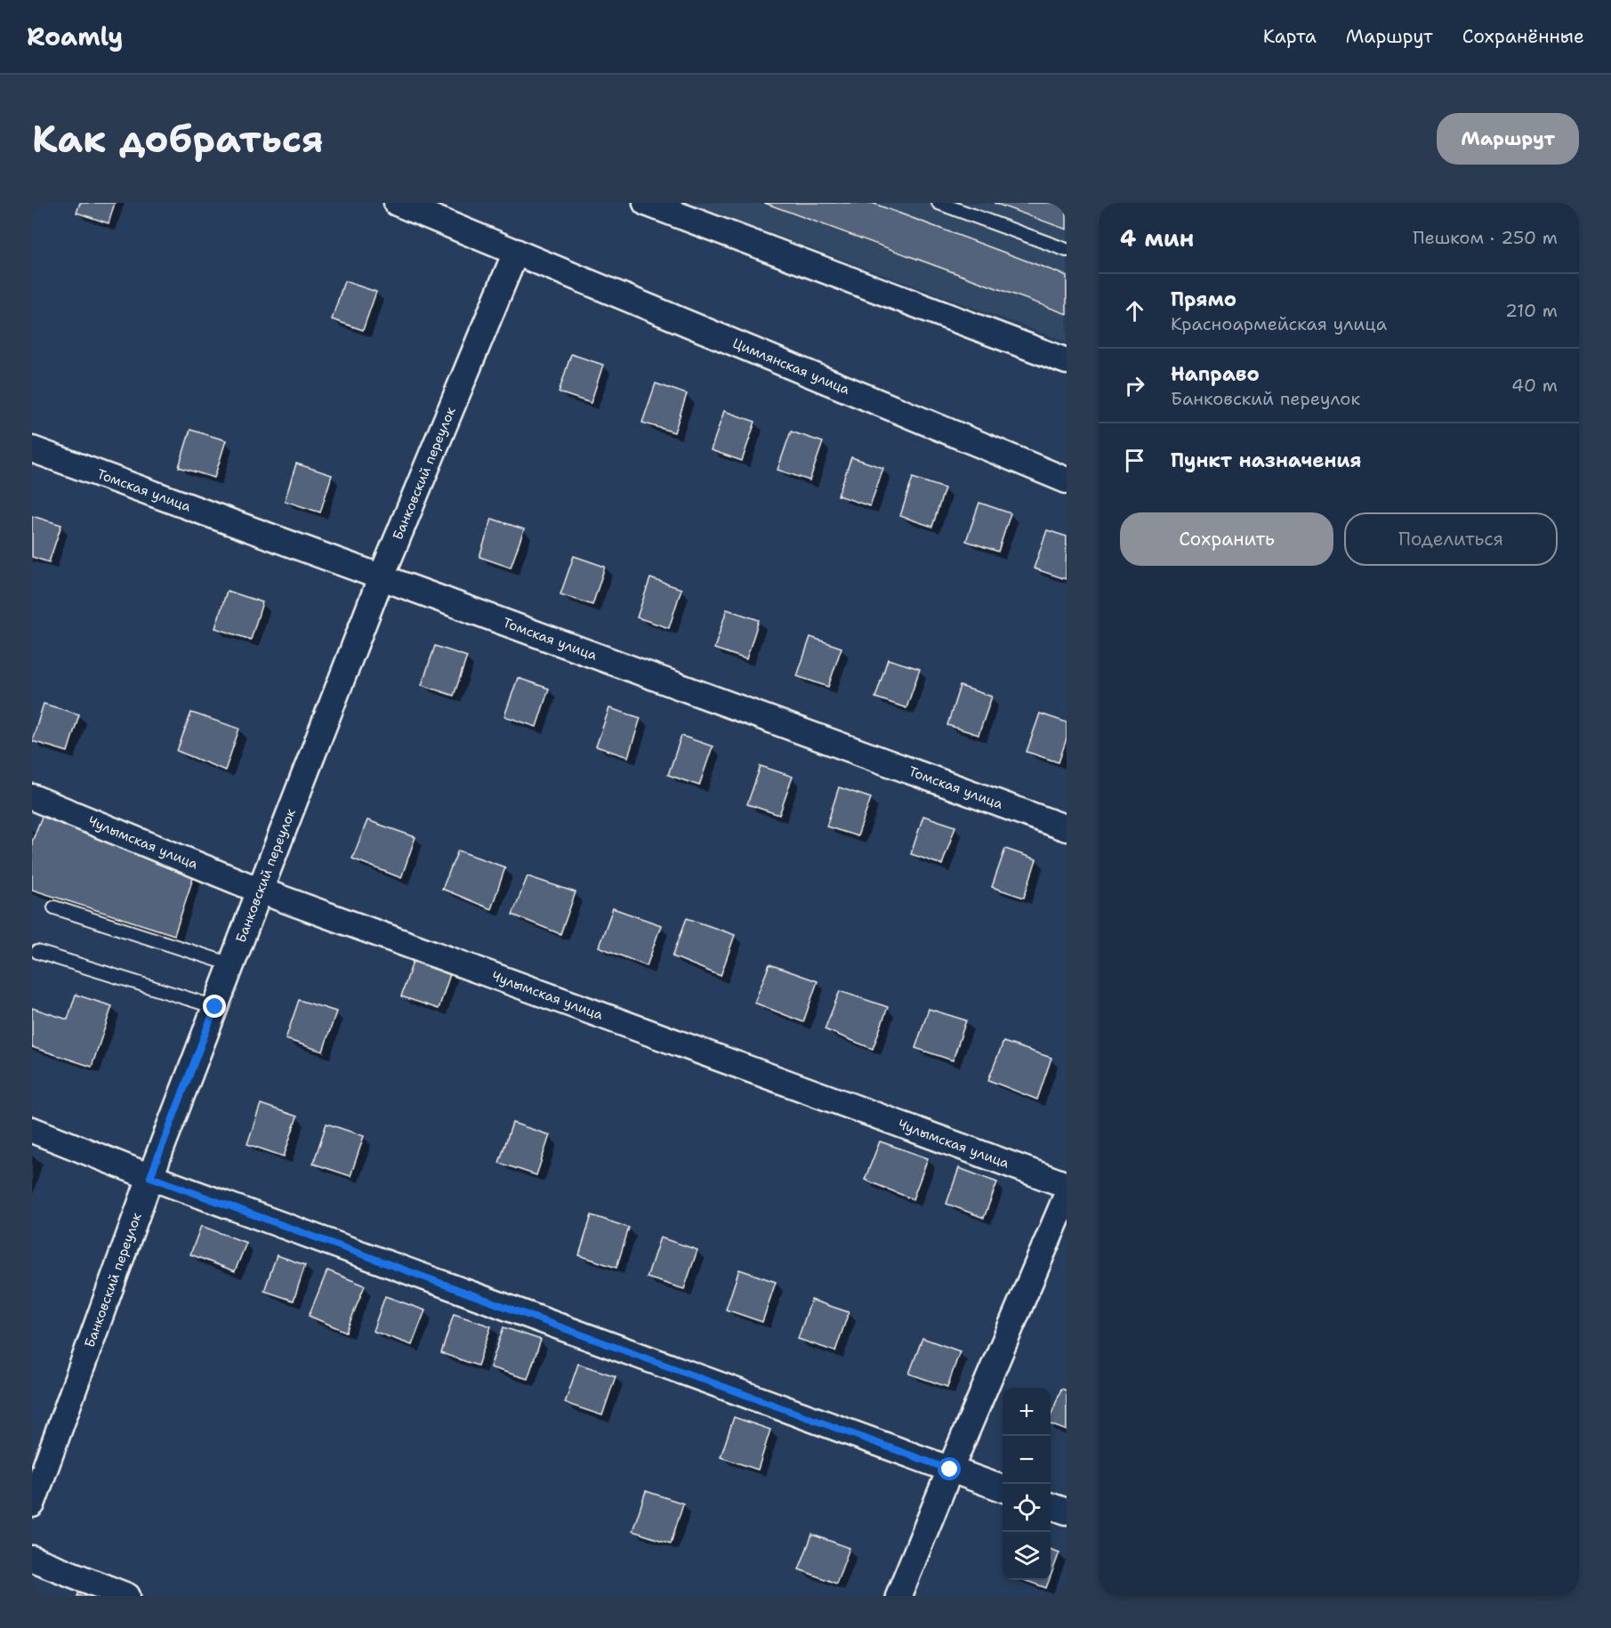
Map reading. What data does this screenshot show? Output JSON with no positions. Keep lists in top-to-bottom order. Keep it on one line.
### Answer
{"streets":{"street":["Цимлянская улица","Банковский переулок","Томская улица","Чулымская улица"]},"crossings":[["Цимлянская улица","Банковский переулок"],["Банковский переулок","Томская улица"],["Банковский переулок","Чулымская улица"]],"page":{"header":"Roamly","nav":["Карта","Маршрут","Сохранённые"],"buttons":["Маршрут",["Сохранить","Поделиться"]],"title":"Как добраться","heading":["4 мин","Пешком · 250 m"],"list":[["Прямо","Красноармейская улица","210 m"],["Направо","Банковский переулок","40 m"],"Пункт назначения"],"map_buttons":["+","−"]}}
